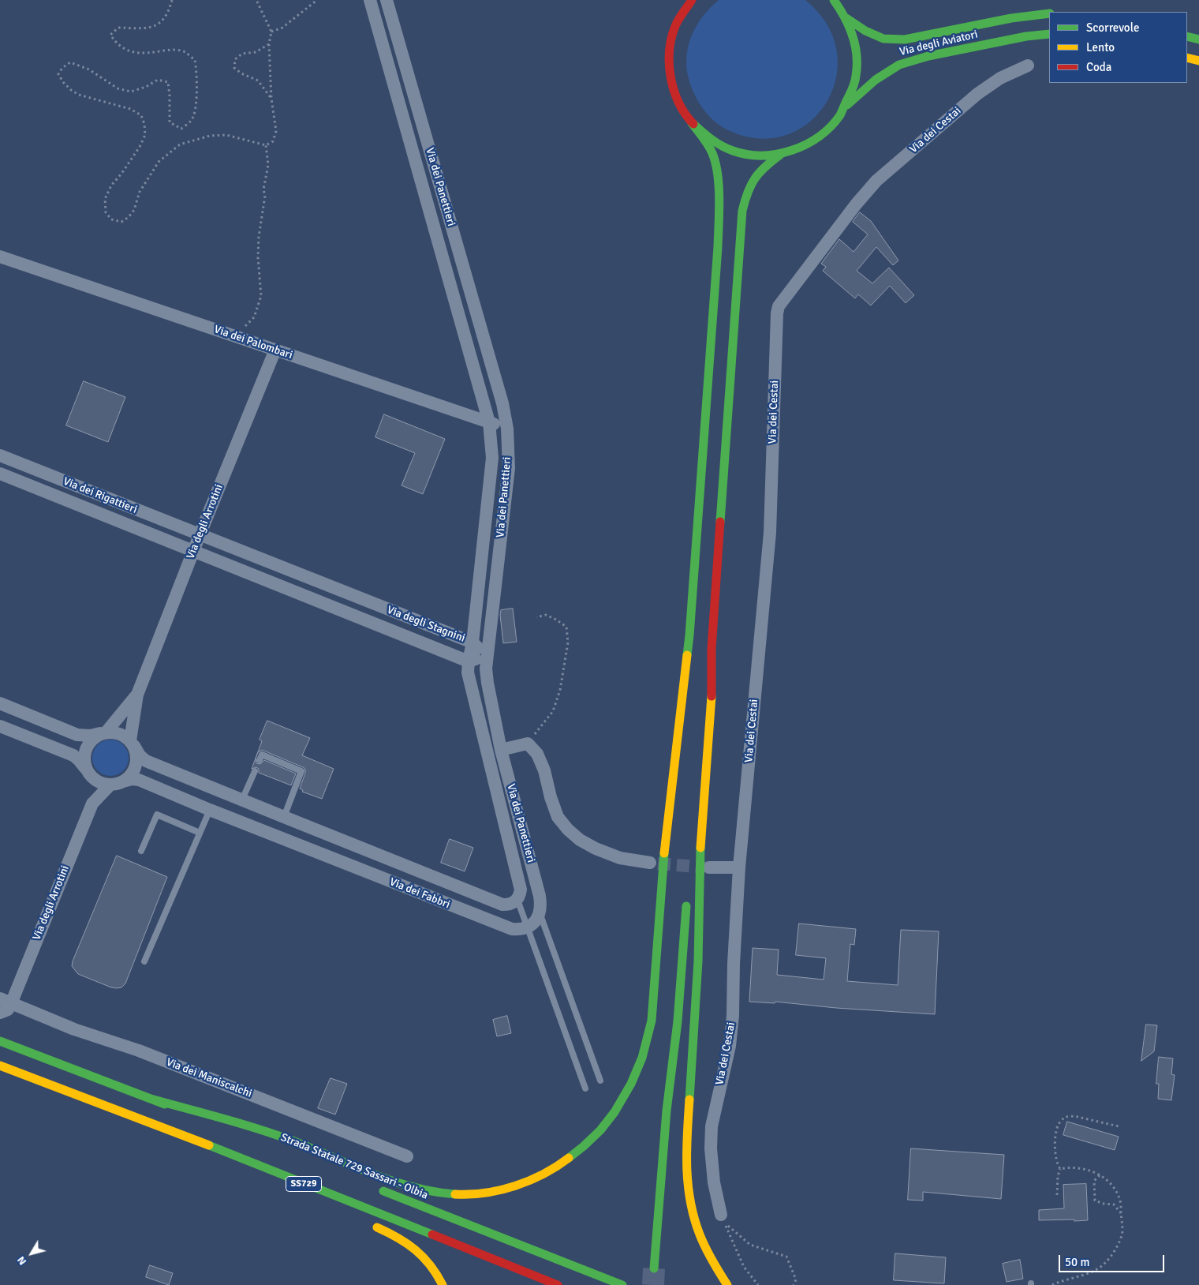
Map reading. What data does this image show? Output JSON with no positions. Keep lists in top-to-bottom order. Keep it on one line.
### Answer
{"streets":{"main road":["Via degli Aviatori","Strada Statale 729 Sassari - Olbia","SS729"],"street":["Via dei Cestai","Via dei Panettieri","Via dei Palombari","Via dei Rigattieri","Via degli Arrotini","Via degli Stagnini","Via dei Fabbri","Via dei Maniscalchi"]},"crossings":[["Via dei Panettieri","Via dei Palombari"],["Via dei Panettieri","Via degli Stagnini"],["Via dei Panettieri","Via dei Fabbri"],["Via dei Palombari","Via degli Arrotini"],["Via dei Rigattieri","Via degli Arrotini"],["Via dei Rigattieri","Via degli Stagnini"],["Via degli Arrotini","Via degli Stagnini"],["Via degli Arrotini","Via dei Maniscalchi"]],"legend":["Scorrevole","Lento","Coda"],"scale_bar":"50 m","north":"bottom left"}
